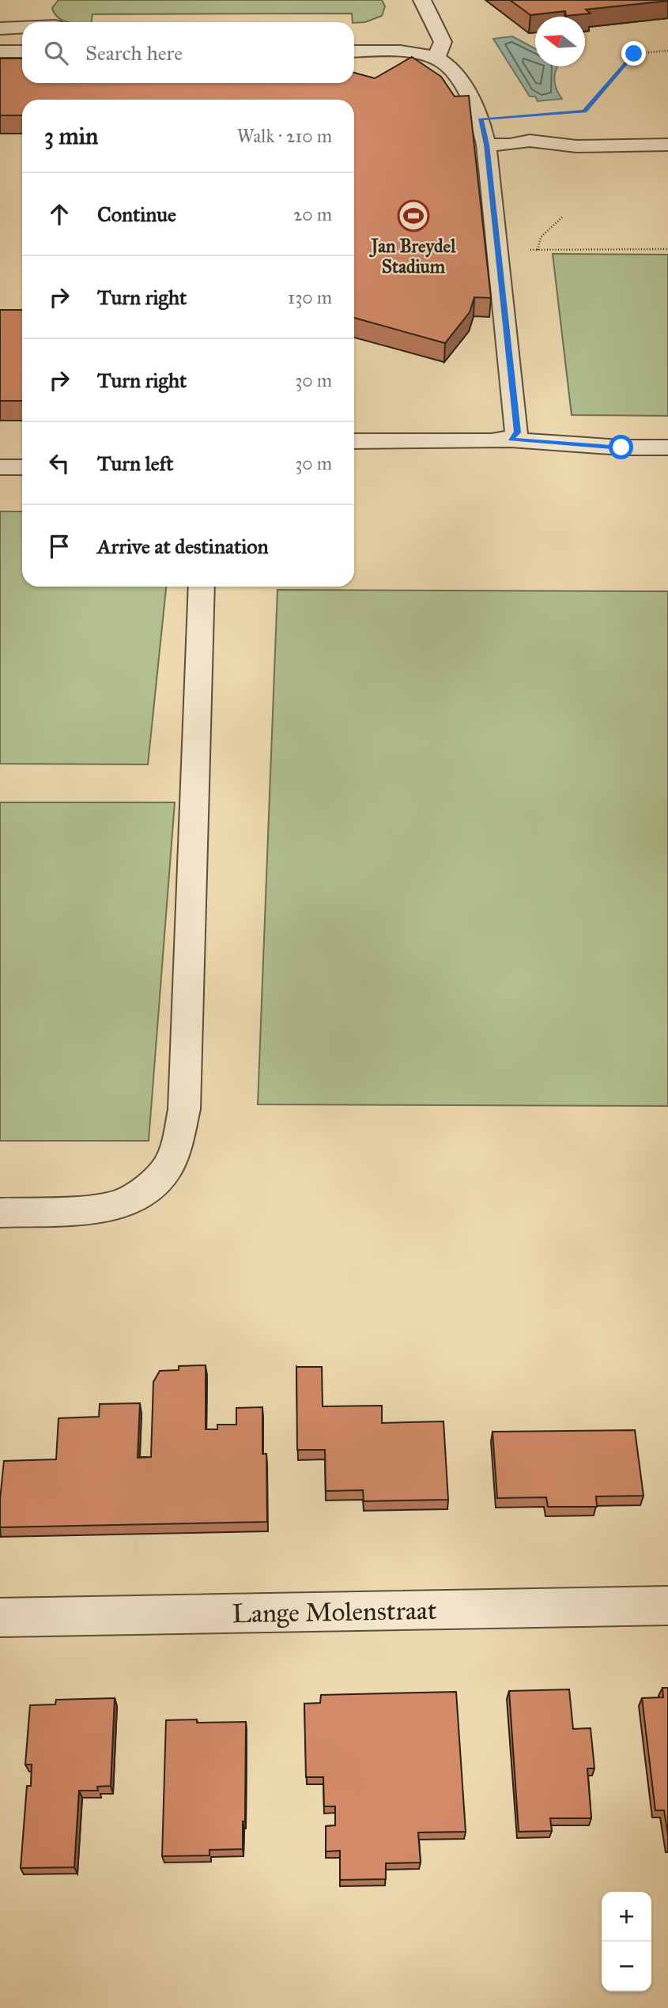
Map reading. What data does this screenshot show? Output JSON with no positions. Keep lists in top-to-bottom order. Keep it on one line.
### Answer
{"streets":{"street":["Lange Molenstraat"]},"places":{"sports":["Jan Breydel Stadium"]},"north":"left","page":{"search":"Search here","heading":["3 min","Walk · 210 m"],"list":[["Continue","20 m"],["Turn right","130 m"],["Turn right","30 m"],["Turn left","30 m"],"Arrive at destination"],"map_buttons":["+","−"]}}
